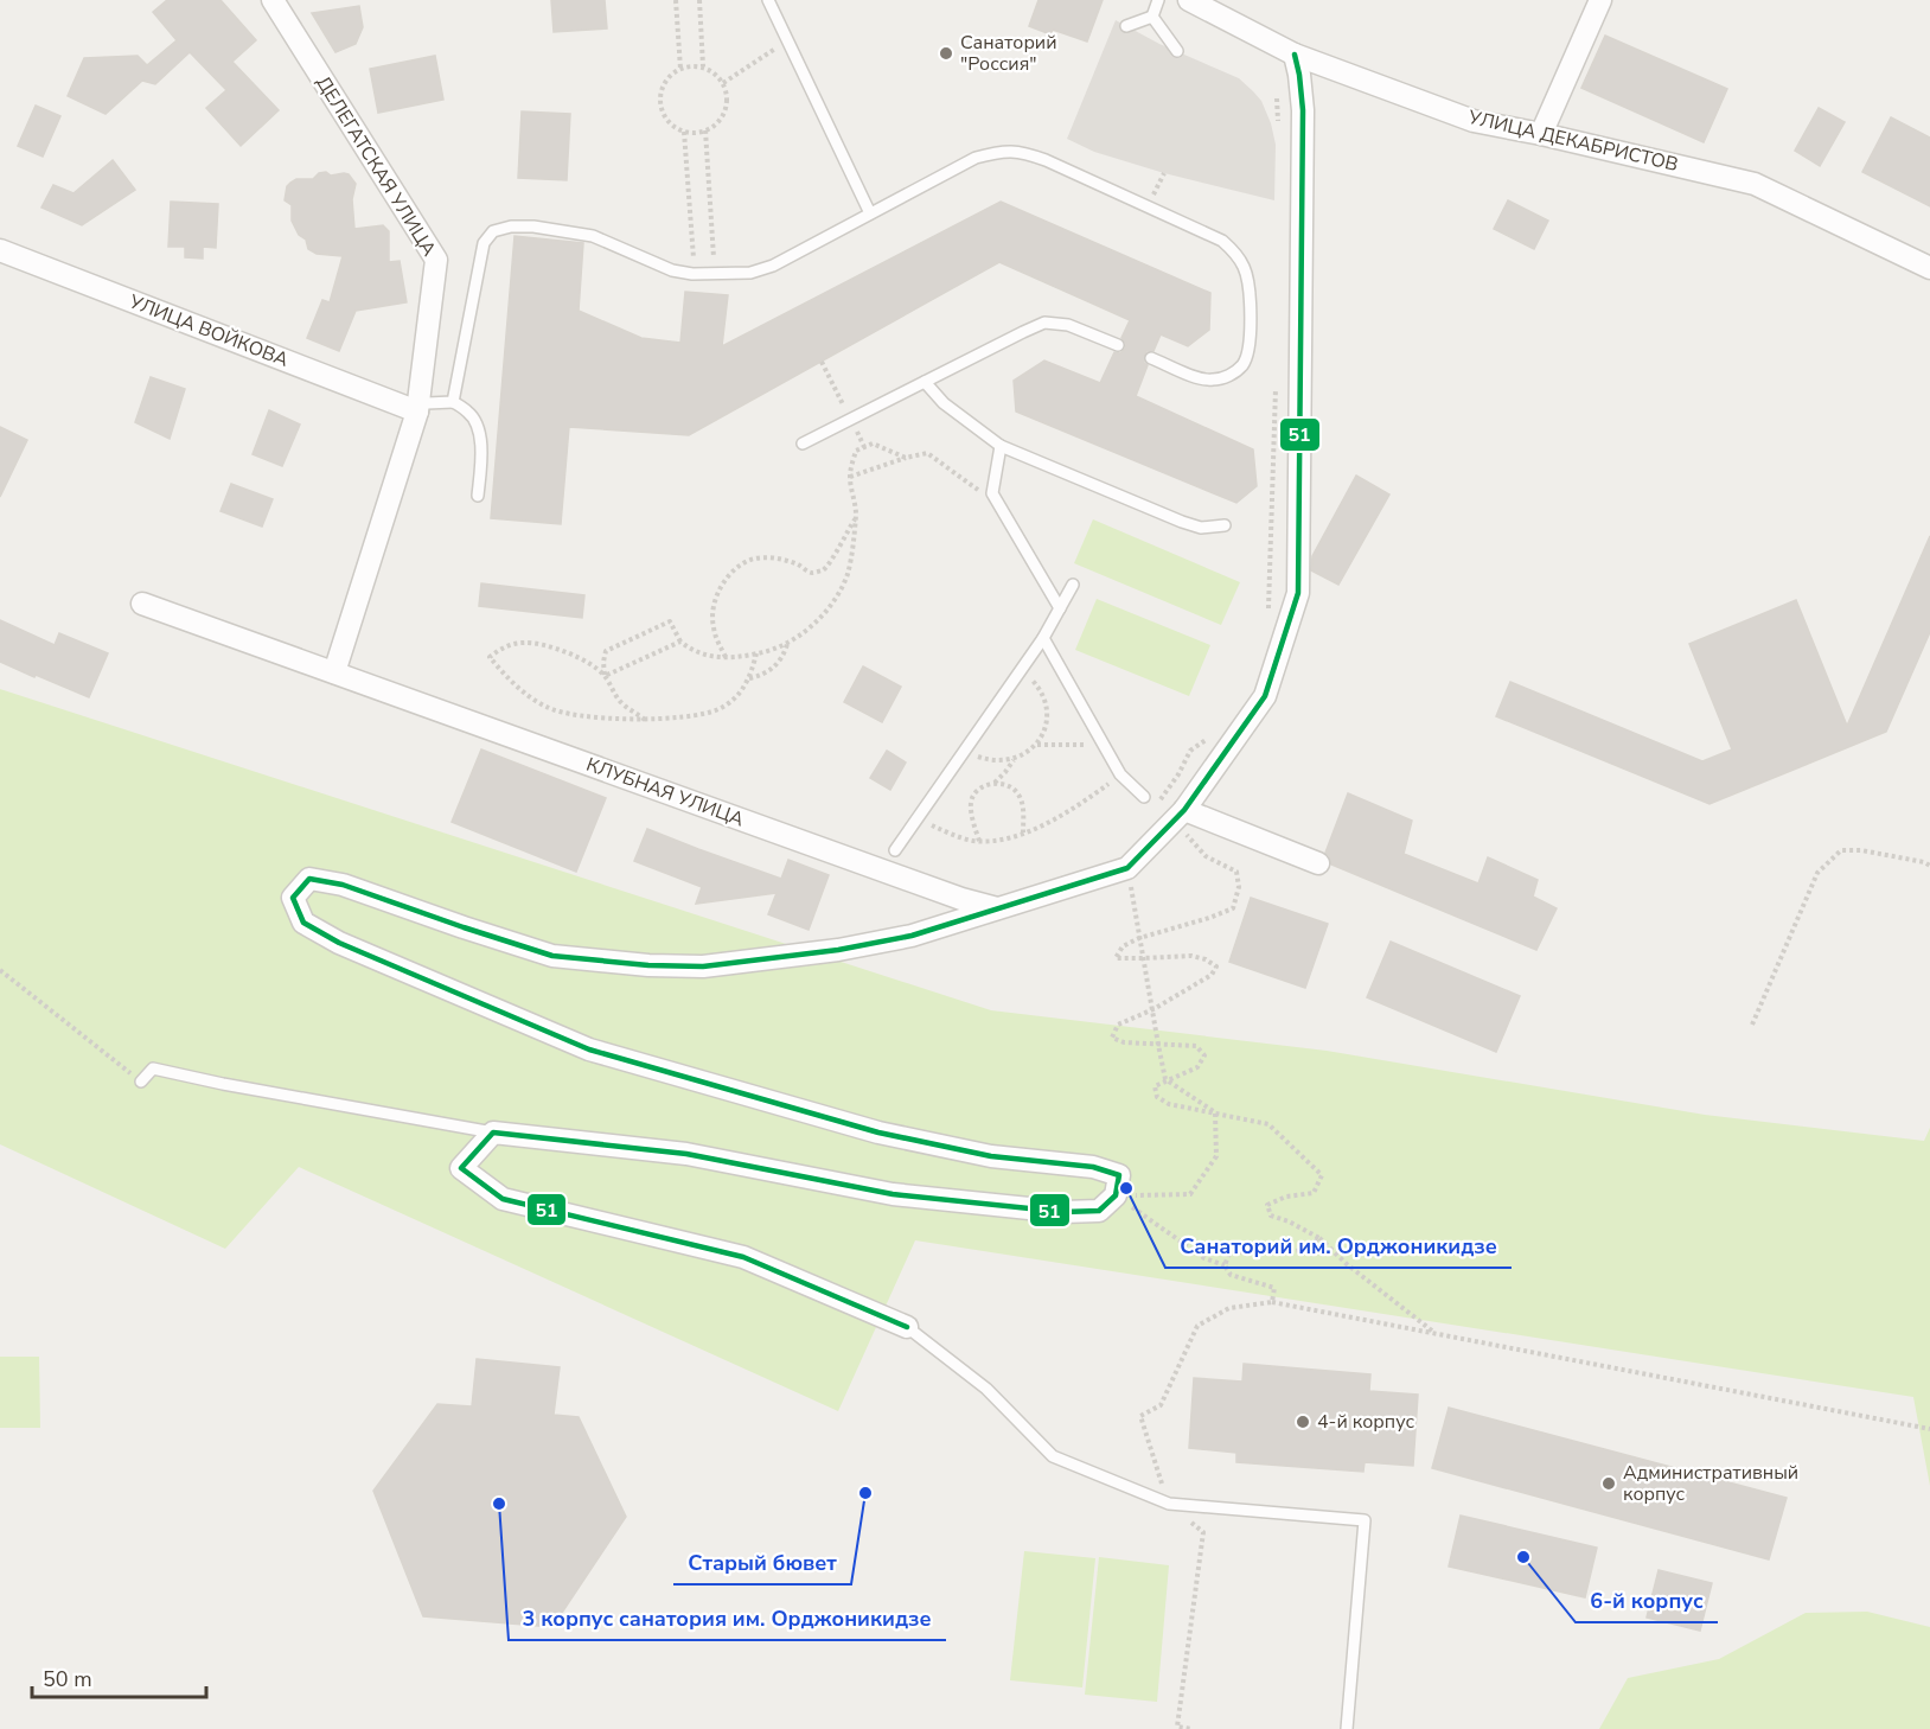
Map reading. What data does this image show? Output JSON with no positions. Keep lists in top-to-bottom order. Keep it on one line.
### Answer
{"streets":{"street":["УЛИЦА ДЕКАБРИСТОВ","ДЕЛЕГАТСКАЯ УЛИЦА","УЛИЦА ВОЙКОВА","КЛУБНАЯ УЛИЦА"]},"crossings":[["ДЕЛЕГАТСКАЯ УЛИЦА","УЛИЦА ВОЙКОВА"],["ДЕЛЕГАТСКАЯ УЛИЦА","КЛУБНАЯ УЛИЦА"]],"places":["Санаторий \"Россия\"","Санаторий им. Орджоникидзе","4-й корпус","Административный корпус","Старый бювет","3 корпус санатория им. Орджоникидзе","6-й корпус"],"lines":["transit line 51"],"scale_bar":"50 m"}
